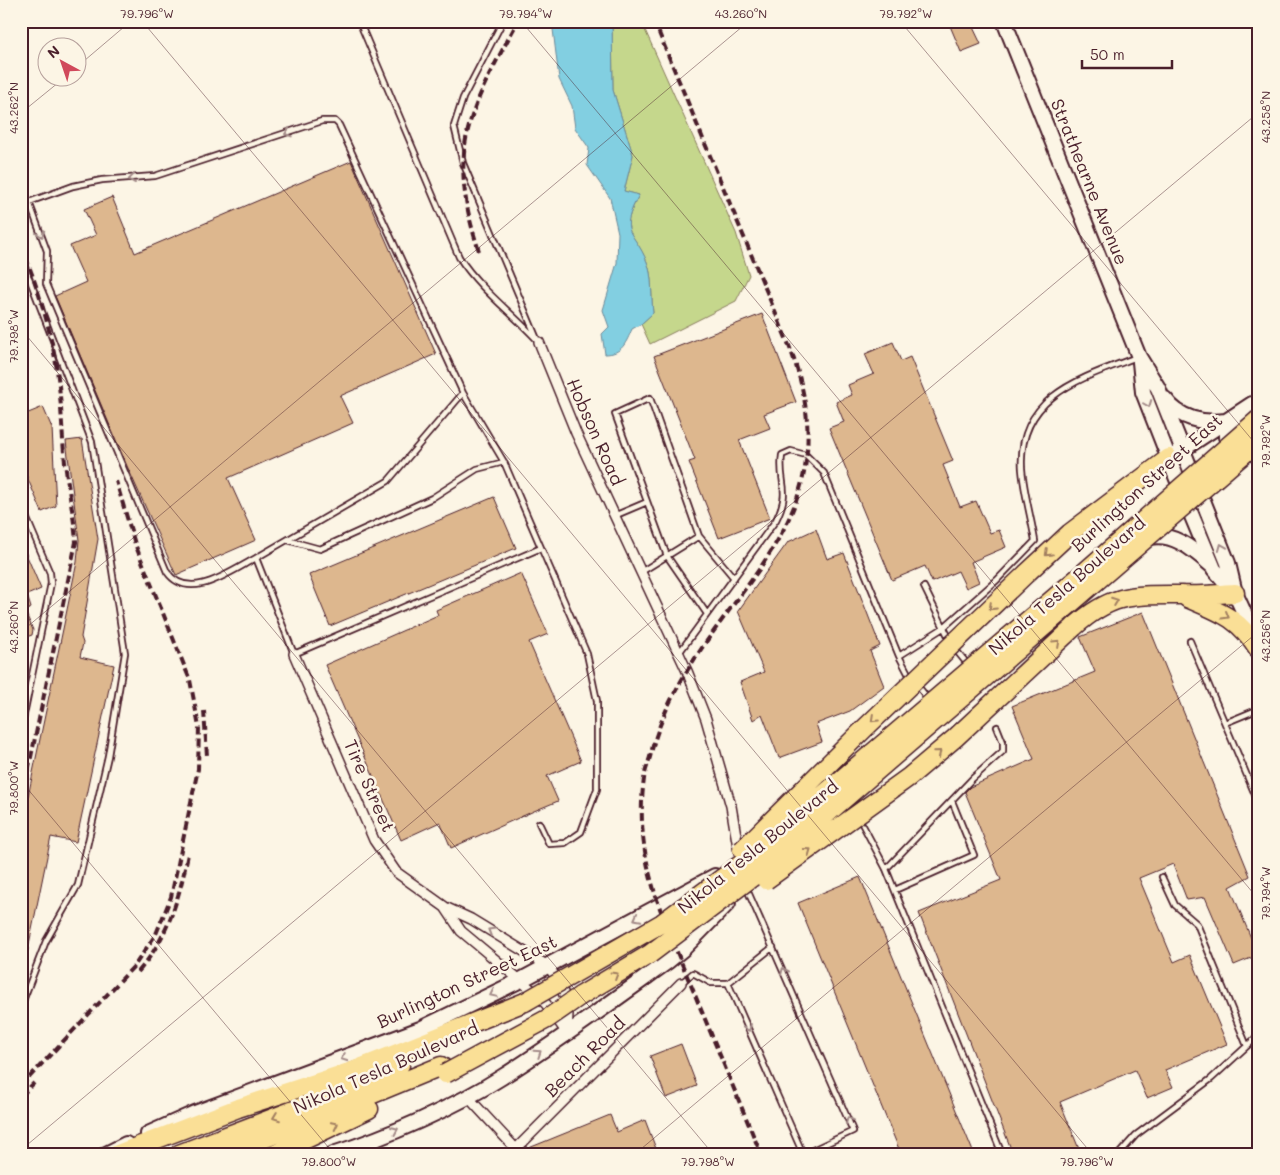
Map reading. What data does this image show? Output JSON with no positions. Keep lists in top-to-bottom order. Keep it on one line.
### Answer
{"streets":{"highway":["Nikola Tesla Boulevard"],"main road":["Strathearne Avenue","Burlington Street East"],"street":["Hobson Road","Tire Street","Beach Road"]},"crossings":[["Strathearne Avenue","Burlington Street East"],["Hobson Road","Burlington Street East"],["Burlington Street East","Tire Street"]],"scale_bar":"50 m","north":"top left","coordinates":["79.796°W","79.794°W","43.260°N","79.792°W","43.262°N","43.258°N","79.798°W","43.256°N","79.800°W"]}
